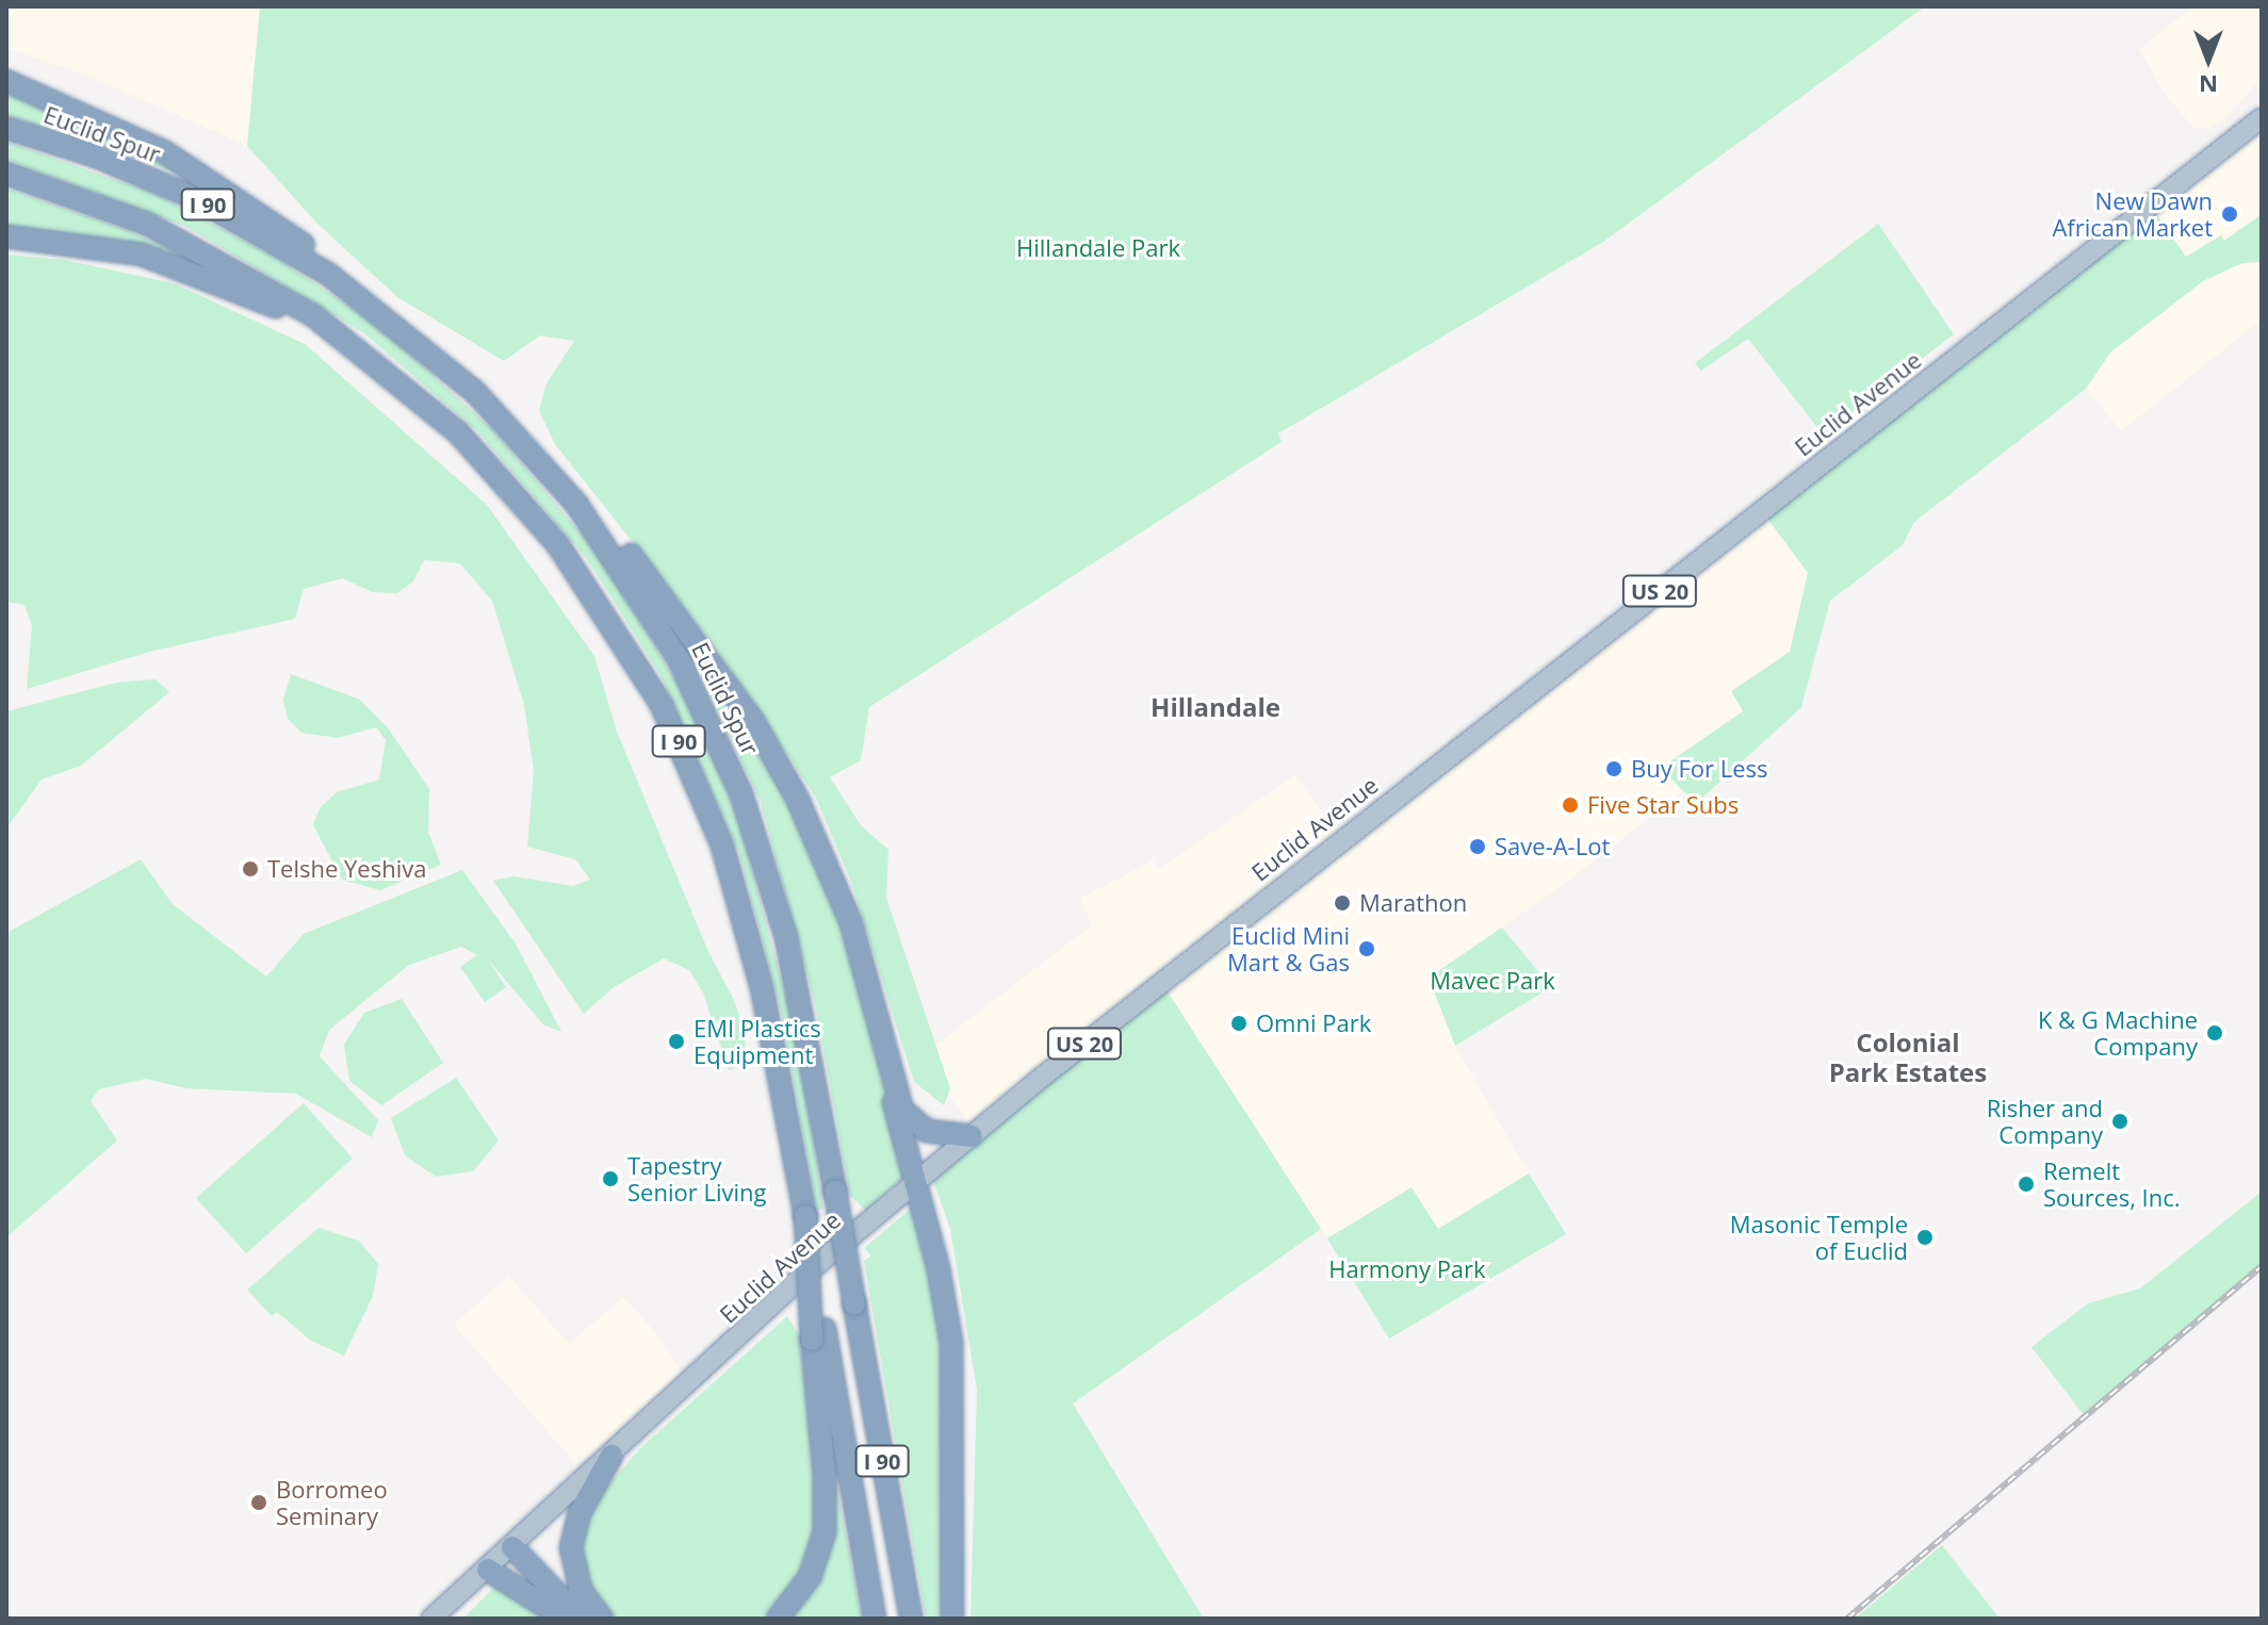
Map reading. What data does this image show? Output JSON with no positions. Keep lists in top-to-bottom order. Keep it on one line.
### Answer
{"streets":{"highway":["Euclid Spur","I 90"],"main road":["Euclid Avenue","US 20"]},"districts":["Hillandale","Colonial Park Estates"],"parks":["Hillandale Park","Mavec Park","Harmony Park"],"places":["New Dawn African Market","Buy For Less","Five Star Subs","Save-A-Lot","Telshe Yeshiva","Marathon","Euclid Mini Mart & Gas","Omni Park","K & G Machine Company","EMI Plastics Equipment","Risher and Company","Tapestry Senior Living","Remelt Sources, Inc.","Masonic Temple of Euclid","Borromeo Seminary"],"north":"bottom"}
